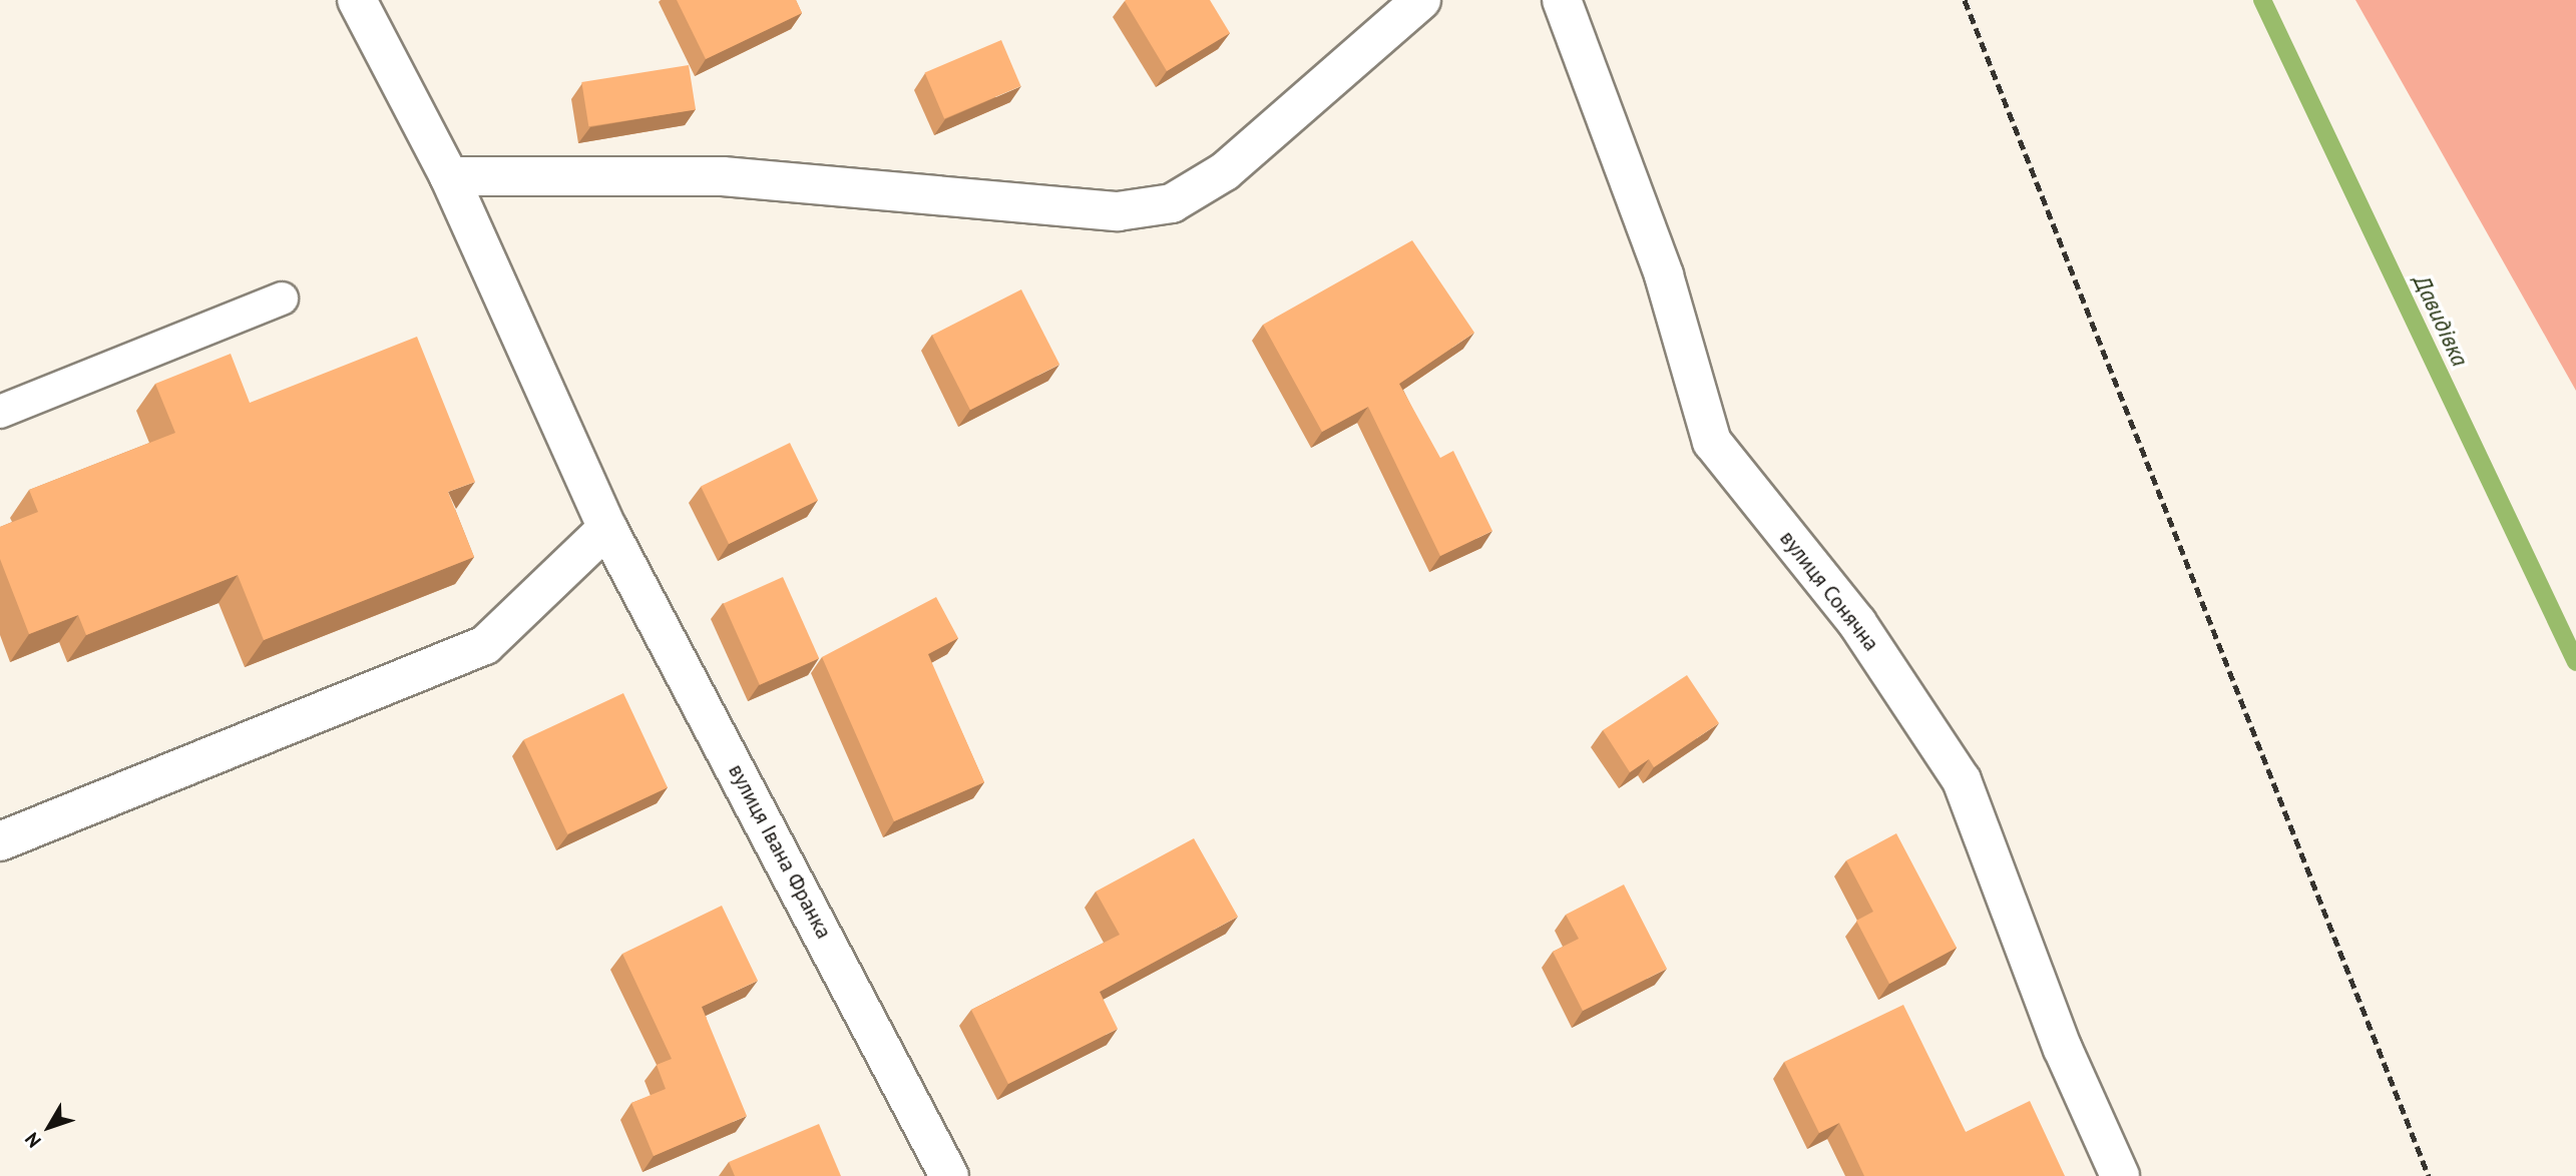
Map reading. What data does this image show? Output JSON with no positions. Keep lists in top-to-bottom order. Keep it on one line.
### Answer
{"streets":{"street":["вулиця Сонячна","вулиця Івана Франка"]},"water":["Давидівка"],"north":"bottom left"}
